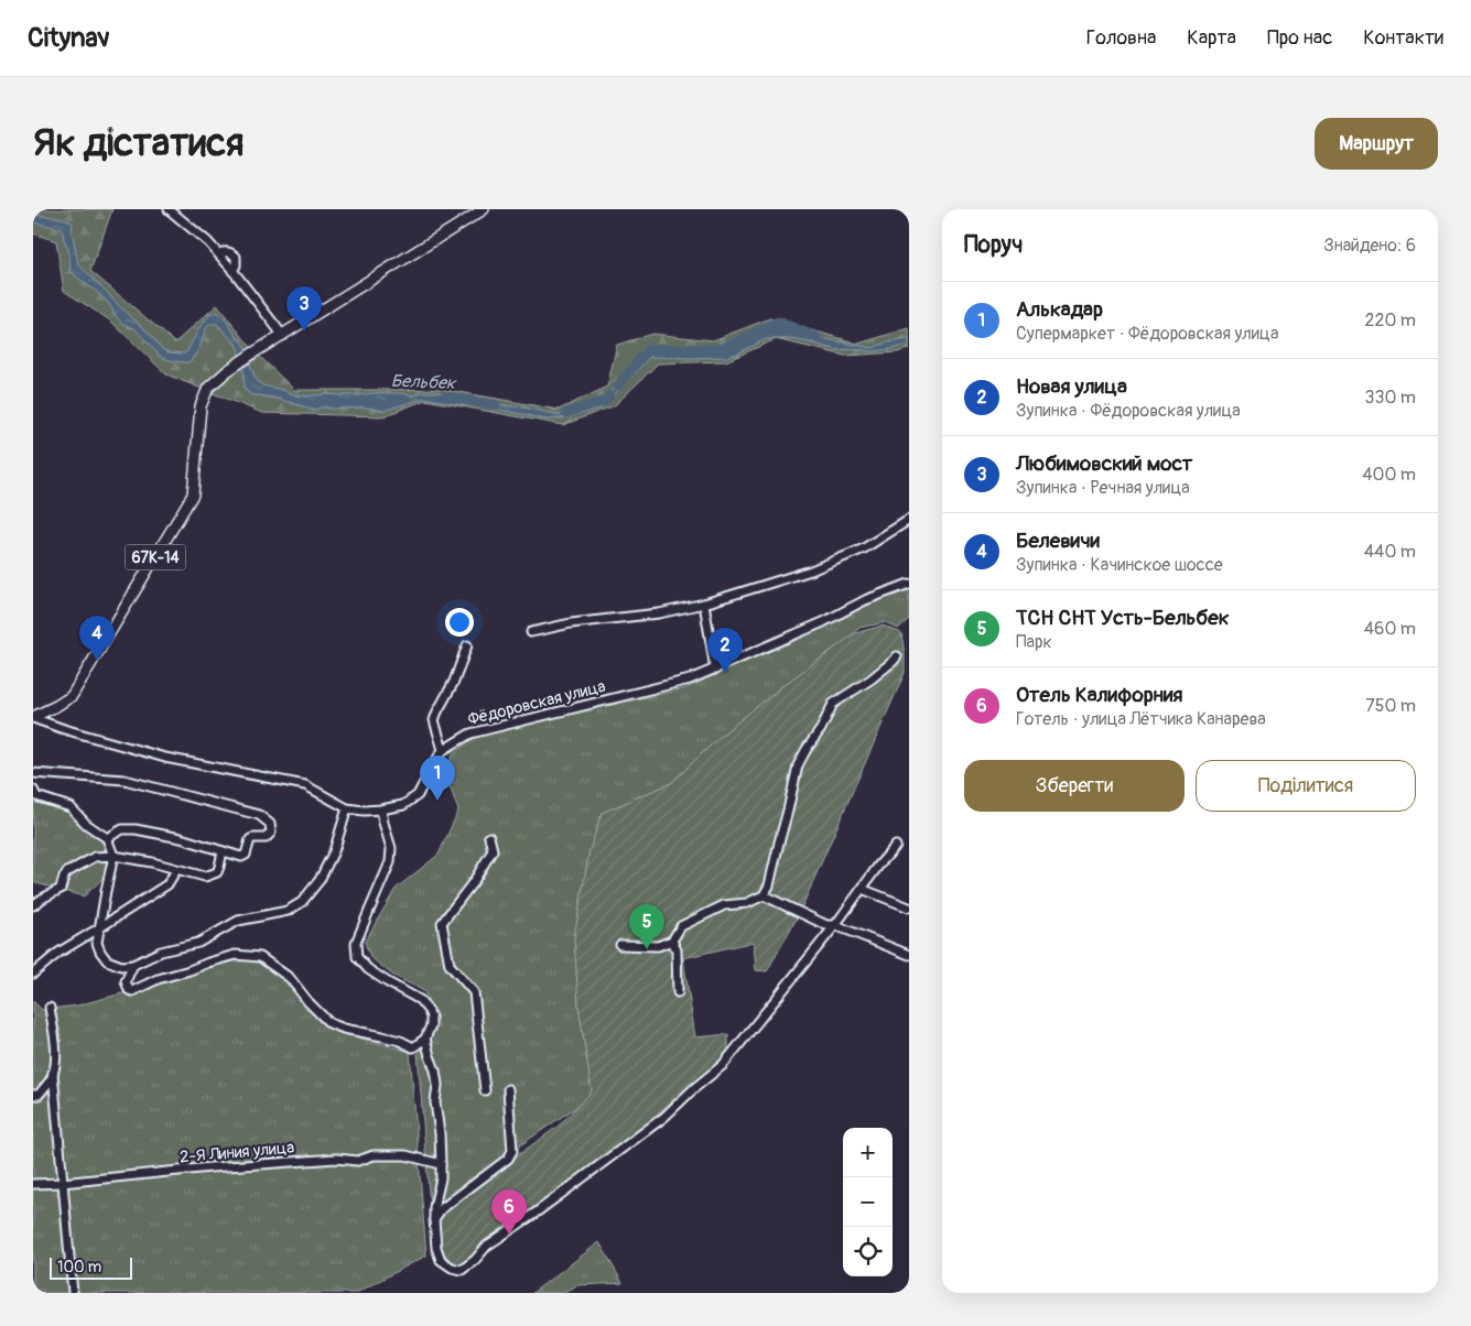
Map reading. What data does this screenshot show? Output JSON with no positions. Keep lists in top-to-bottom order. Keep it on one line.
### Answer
{"streets":{"main road":["67К-14"],"street":["Фёдоровская улица","2-Я Линия улица"]},"crossings":[["67К-14","Фёдоровская улица"]],"water":["Бельбек"],"scale_bar":"100 m","page":{"header":"Citynav","nav":["Головна","Карта","Про нас","Контакти"],"buttons":["Маршрут",["Зберегти","Поділитися"]],"title":"Як дістатися","heading":["Поруч","Знайдено: 6"],"list":[{"mark":"1","name":"Алькадар","note":"Супермаркет · Фёдоровская улица","value":"220 m"},{"mark":"2","name":"Новая улица","note":"Зупинка · Фёдоровская улица","value":"330 m"},{"mark":"3","name":"Любимовский мост","note":"Зупинка · Речная улица","value":"400 m"},{"mark":"4","name":"Белевичи","note":"Зупинка · Качинское шоссе","value":"440 m"},{"mark":"5","name":"ТСН СНТ Усть-Бельбек","note":"Парк","value":"460 m"},{"mark":"6","name":"Отель Калифорния","note":"Готель · улица Лётчика Канарева","value":"750 m"}],"pins":["3","4","2","1","5","6"],"map_buttons":["+","−"],"scale":"100 m"}}
